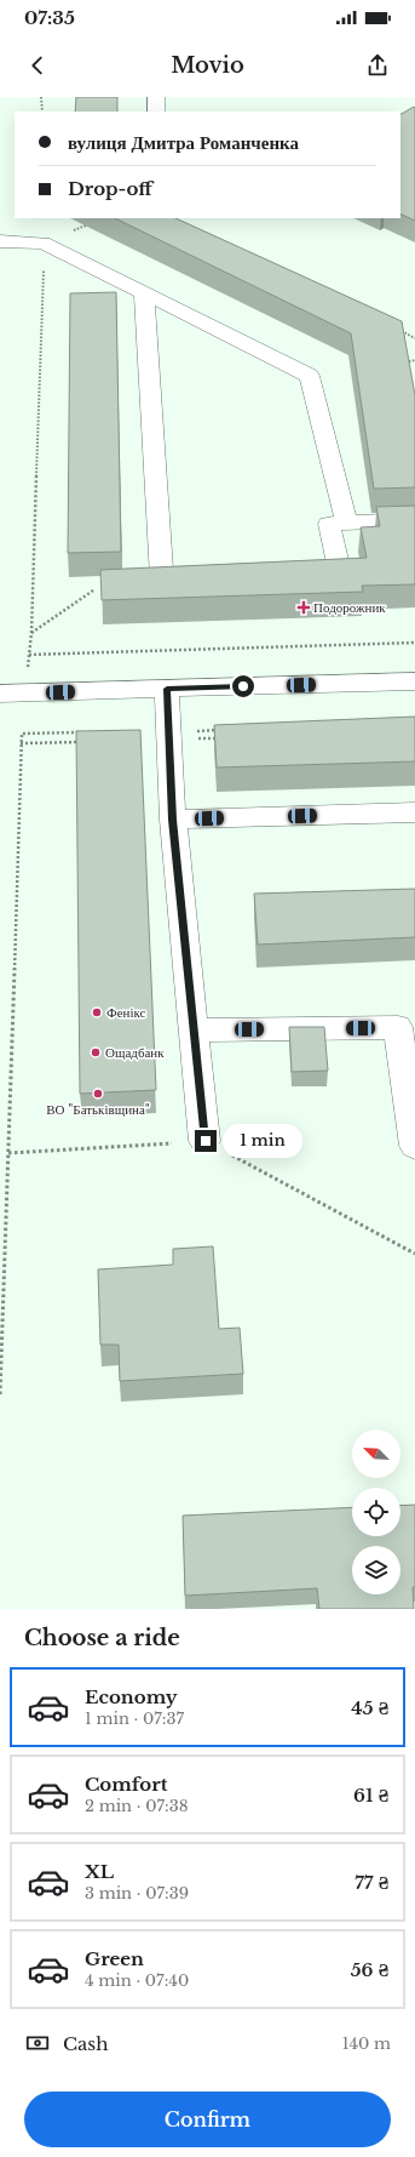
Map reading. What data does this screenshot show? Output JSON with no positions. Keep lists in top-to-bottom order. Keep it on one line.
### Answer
{"places":{"health":["Подорожник"],"other":["Фенікс","Ощадбанк","ВО \"Батьківщина\""]},"north":"top left","page":{"status":"07:35","header":"Movio","banner":["вулиця Дмитра Романченка","Drop-off"],"bubble":"1 min","heading":"Choose a ride","list":[{"name":"Economy","note":"1 min · 07:37","value":"45 ₴"},{"name":"Comfort","note":"2 min · 07:38","value":"61 ₴"},{"name":"XL","note":"3 min · 07:39","value":"77 ₴"},{"name":"Green","note":"4 min · 07:40","value":"56 ₴"}],"pay":["Cash","140 m"],"buttons":"Confirm"}}
